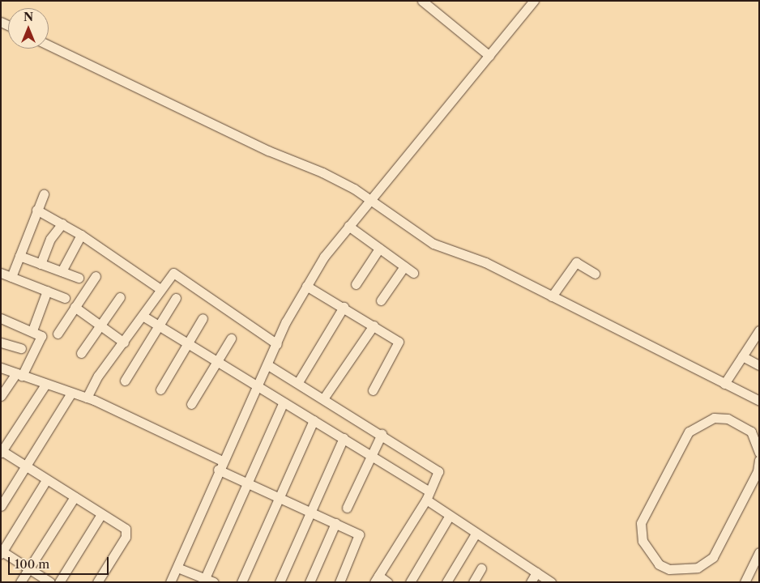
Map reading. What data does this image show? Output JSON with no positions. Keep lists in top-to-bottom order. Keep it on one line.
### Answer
{"scale_bar":"100 m","north":"top"}
